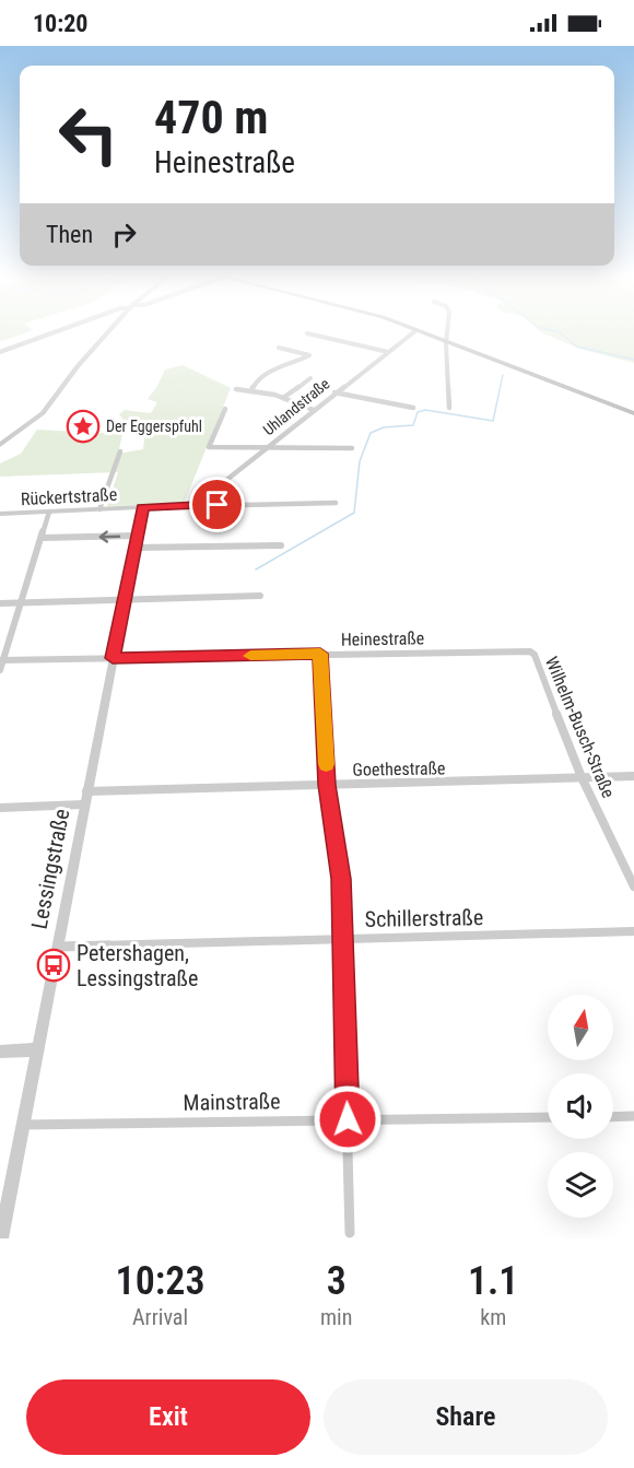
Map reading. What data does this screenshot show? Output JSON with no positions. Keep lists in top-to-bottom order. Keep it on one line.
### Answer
{"streets":{"street":["Uhlandstraße","Rückertstraße","Heinestraße","Wilhelm-Busch-Straße","Goethestraße","Lessingstraße","Schillerstraße","Mainstraße"]},"crossings":[["Uhlandstraße","Rückertstraße"],["Rückertstraße","Lessingstraße"],["Heinestraße","Wilhelm-Busch-Straße"],["Heinestraße","Lessingstraße"],["Wilhelm-Busch-Straße","Goethestraße"],["Goethestraße","Lessingstraße"],["Lessingstraße","Schillerstraße"],["Lessingstraße","Mainstraße"]],"places":{"place":["Der Eggerspfuhl"],"bus stop":["Petershagen, Lessingstraße"]},"north":"top","page":{"status":"10:20","turn":["470 m","Heinestraße"],"then":"Then","eta":["10:23","Arrival","3","min","1.1","km"],"buttons":["Exit","Share"]}}
